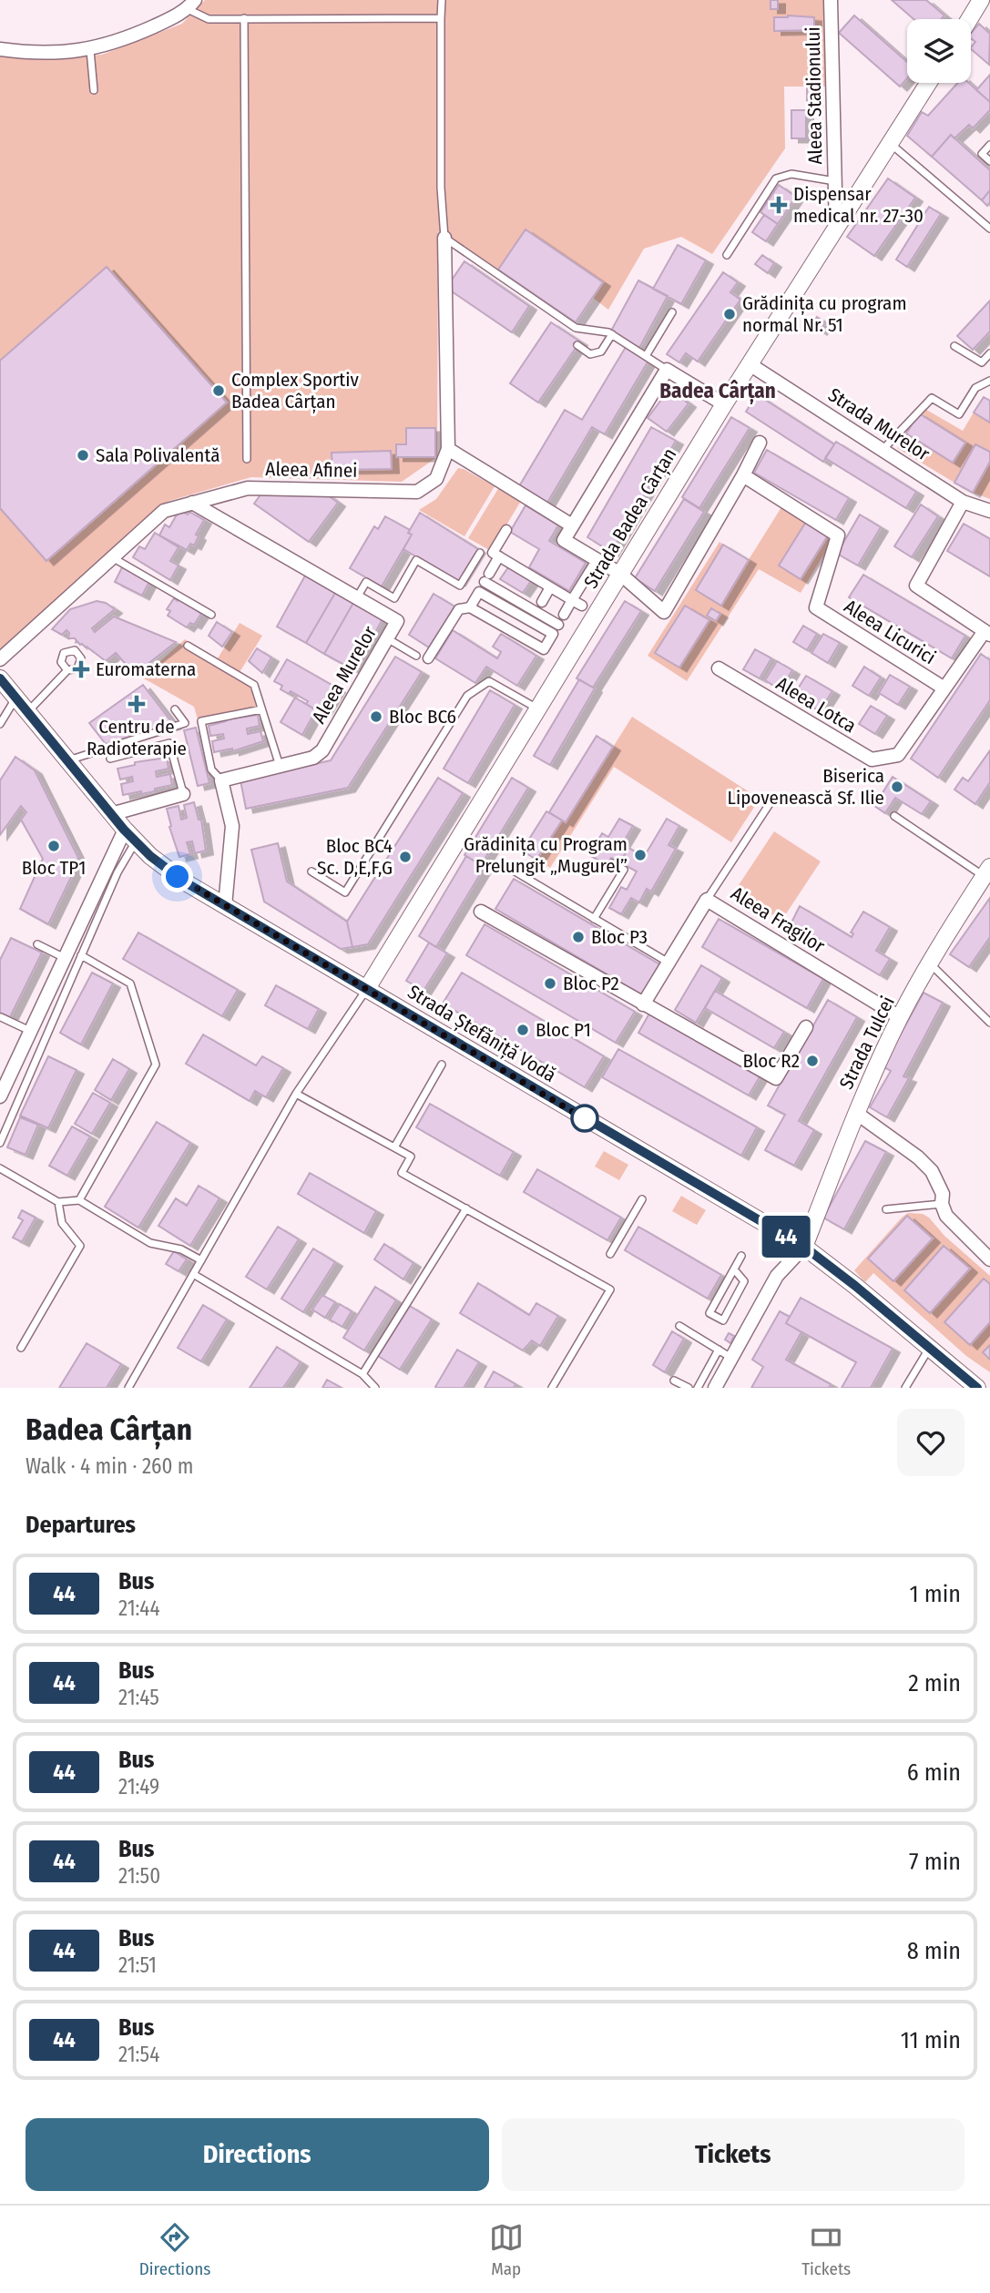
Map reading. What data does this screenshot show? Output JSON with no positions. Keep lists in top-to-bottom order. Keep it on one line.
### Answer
{"streets":{"street":["Aleea Stadionului","Strada Murelor","Aleea Afinei","Strada Badea Cârțan","Aleea Licurici","Aleea Murelor","Aleea Lotca","Aleea Fragilor","Strada Ștefăniță Vodă","Strada Tulcei"]},"crossings":[["Aleea Stadionului","Strada Badea Cârțan"],["Strada Murelor","Strada Badea Cârțan"],["Aleea Afinei","Aleea Murelor"],["Strada Badea Cârțan","Strada Ștefăniță Vodă"],["Aleea Licurici","Aleea Lotca"],["Aleea Fragilor","Strada Tulcei"],["Strada Ștefăniță Vodă","Strada Tulcei"]],"districts":["Badea Cârțan"],"places":{"health":["Dispensar medical nr. 27-30","Euromaterna","Centru de Radioterapie"],"other":["Grădinița cu program normal Nr. 51","Complex Sportiv Badea Cârțan","Sala Polivalentă","Bloc BC6","Biserica Lipovenească Sf. Ilie","Bloc TP1","Grădinița cu Program Prelungit „Mugurel”","Bloc BC4 Sc. D,E,F,G","Bloc P3","Bloc P2","Bloc P1","Bloc R2"]},"lines":["bus line 44"],"page":{"on_map":"44","heading":[["Badea Cârțan","Walk · 4 min · 260 m"],"Departures"],"list":[{"mark":"44","name":"Bus","note":"21:44","value":"1 min"},{"mark":"44","name":"Bus","note":"21:45","value":"2 min"},{"mark":"44","name":"Bus","note":"21:49","value":"6 min"},{"mark":"44","name":"Bus","note":"21:50","value":"7 min"},{"mark":"44","name":"Bus","note":"21:51","value":"8 min"},{"mark":"44","name":"Bus","note":"21:54","value":"11 min"}],"buttons":["Directions","Tickets"],"tabs":["Directions","Map","Tickets"]}}
